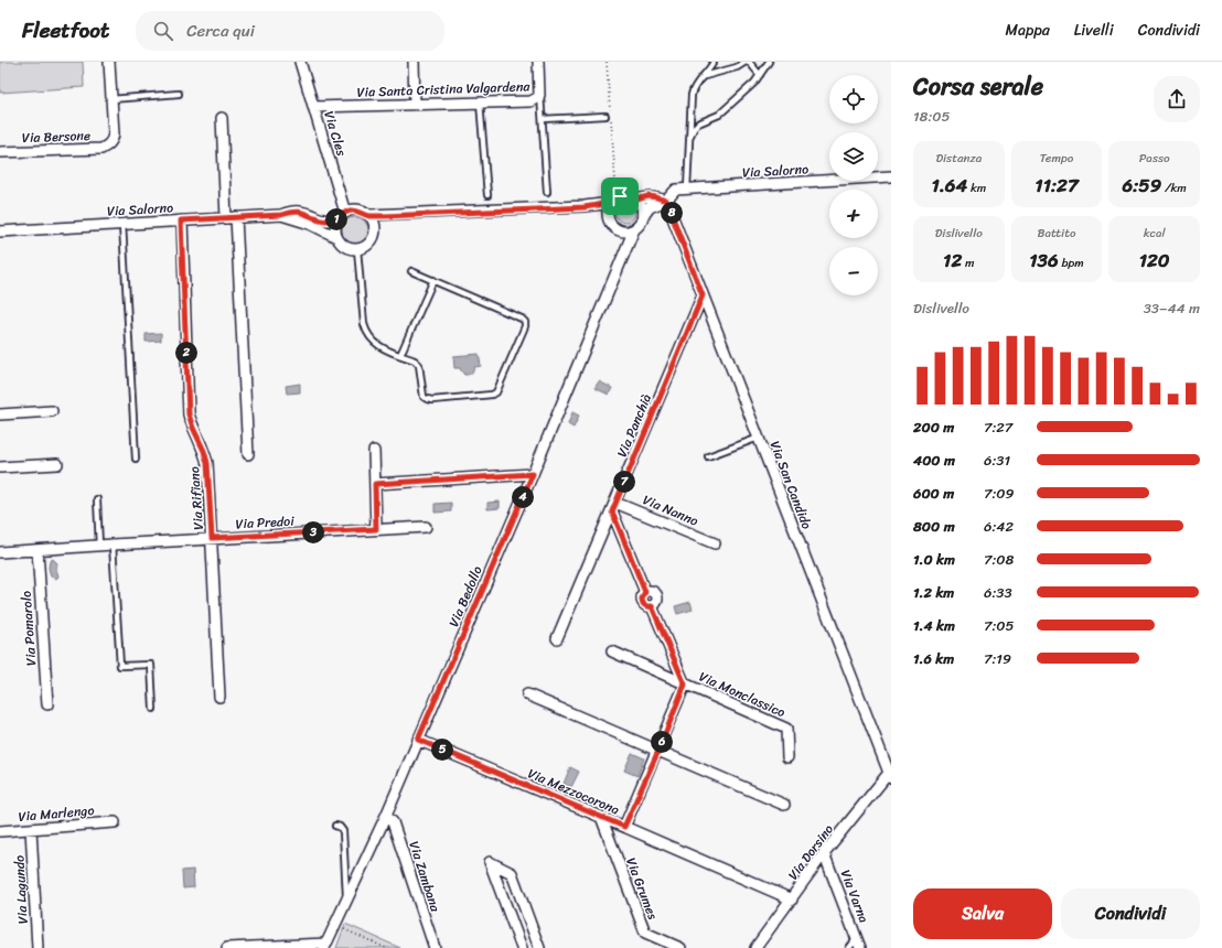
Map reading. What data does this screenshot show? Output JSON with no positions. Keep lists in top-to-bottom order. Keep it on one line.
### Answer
{"streets":{"street":["Via Santa Cristina Valgardena","Via Cles","Via Bersone","Via Salorno","Via Panchià","Via San Candido","Via Rifiano","Via Nanno","Via Predoi","Via Bedollo","Via Pomarolo","Via Monclassico","Via Mezzocorona","Via Marlengo","Via Dorsino","Via Zambana","Via Grumes","Via Lagundo","Via Varna"]},"crossings":[["Via Santa Cristina Valgardena","Via Cles"],["Via Cles","Via Salorno"],["Via Salorno","Via San Candido"],["Via Salorno","Via Rifiano"],["Via Panchià","Via San Candido"],["Via Panchià","Via Nanno"],["Via San Candido","Via Dorsino"],["Via Rifiano","Via Predoi"],["Via Predoi","Via Pomarolo"],["Via Bedollo","Via Mezzocorona"],["Via Bedollo","Via Zambana"],["Via Mezzocorona","Via Dorsino"],["Via Mezzocorona","Via Grumes"],["Via Marlengo","Via Lagundo"],["Via Dorsino","Via Varna"]],"page":{"header":"Fleetfoot","search":"Cerca qui","nav":["Mappa","Livelli","Condividi"],"heading":["Corsa serale","18:05"],"map_buttons":["+","−"],"stats":[["Distanza","1.64 km"],["Tempo","11:27"],["Passo","6:59 /km"],["Dislivello","12 m"],["Battito","136 bpm"],["kcal","120"]],"pins":["8","1","2","7","4","3","6","5"],"chart":["Dislivello","33–44 m"],"list":[{"name":"200 m","note":"7:27"},{"name":"400 m","note":"6:31"},{"name":"600 m","note":"7:09"},{"name":"800 m","note":"6:42"},{"name":"1.0 km","note":"7:08"},{"name":"1.2 km","note":"6:33"},{"name":"1.4 km","note":"7:05"},{"name":"1.6 km","note":"7:19"}],"buttons":["Salva","Condividi"]}}
